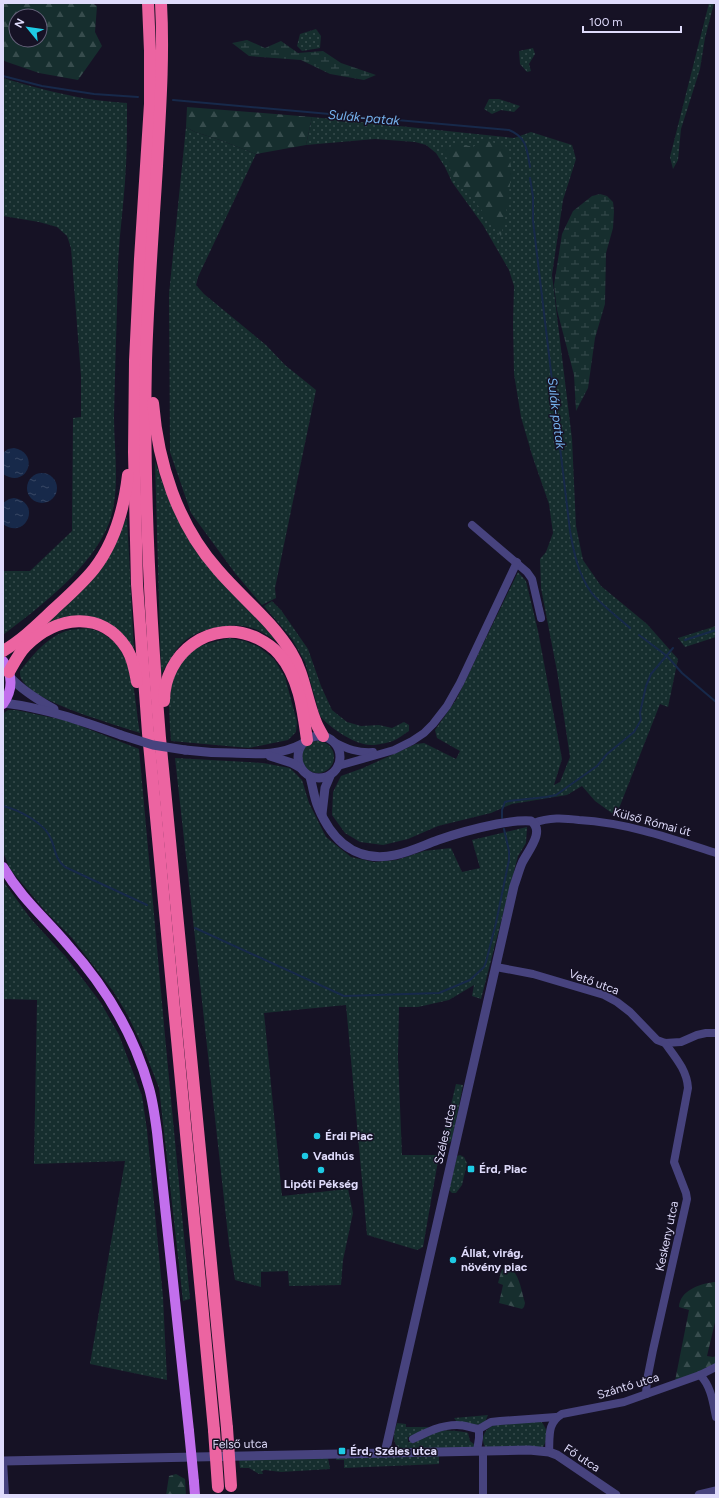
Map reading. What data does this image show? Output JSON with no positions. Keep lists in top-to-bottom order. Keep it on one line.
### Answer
{"streets":{"street":["Külső Római út","Vető utca","Széles utca","Keskeny utca","Szántó utca","Felső utca","Fő utca"]},"crossings":[["Külső Római út","Széles utca"],["Vető utca","Széles utca"],["Vető utca","Keskeny utca"],["Széles utca","Felső utca"],["Keskeny utca","Szántó utca"],["Felső utca","Fő utca"]],"water":["Sulák-patak"],"places":{"other":["Érdi Piac","Vadhús","Lipóti Pékség","Állat, virág, növény piac"],"transit":["Érd, Piac","Érd, Széles utca"]},"scale_bar":"100 m","north":"top left"}
